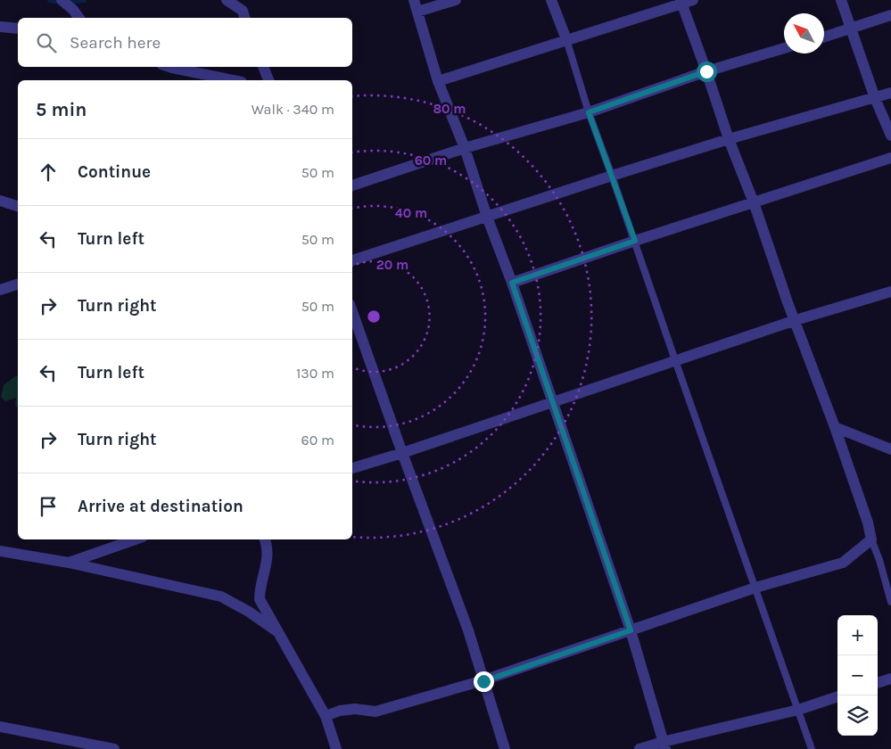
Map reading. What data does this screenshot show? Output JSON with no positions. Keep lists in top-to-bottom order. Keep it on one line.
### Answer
{"north":"top left","page":{"search":"Search here","heading":["5 min","Walk · 340 m"],"list":[["Continue","50 m"],["Turn left","50 m"],["Turn right","50 m"],["Turn left","130 m"],["Turn right","60 m"],"Arrive at destination"],"map_buttons":["+","−"]},"rings":["80 m","60 m","40 m","20 m"]}
